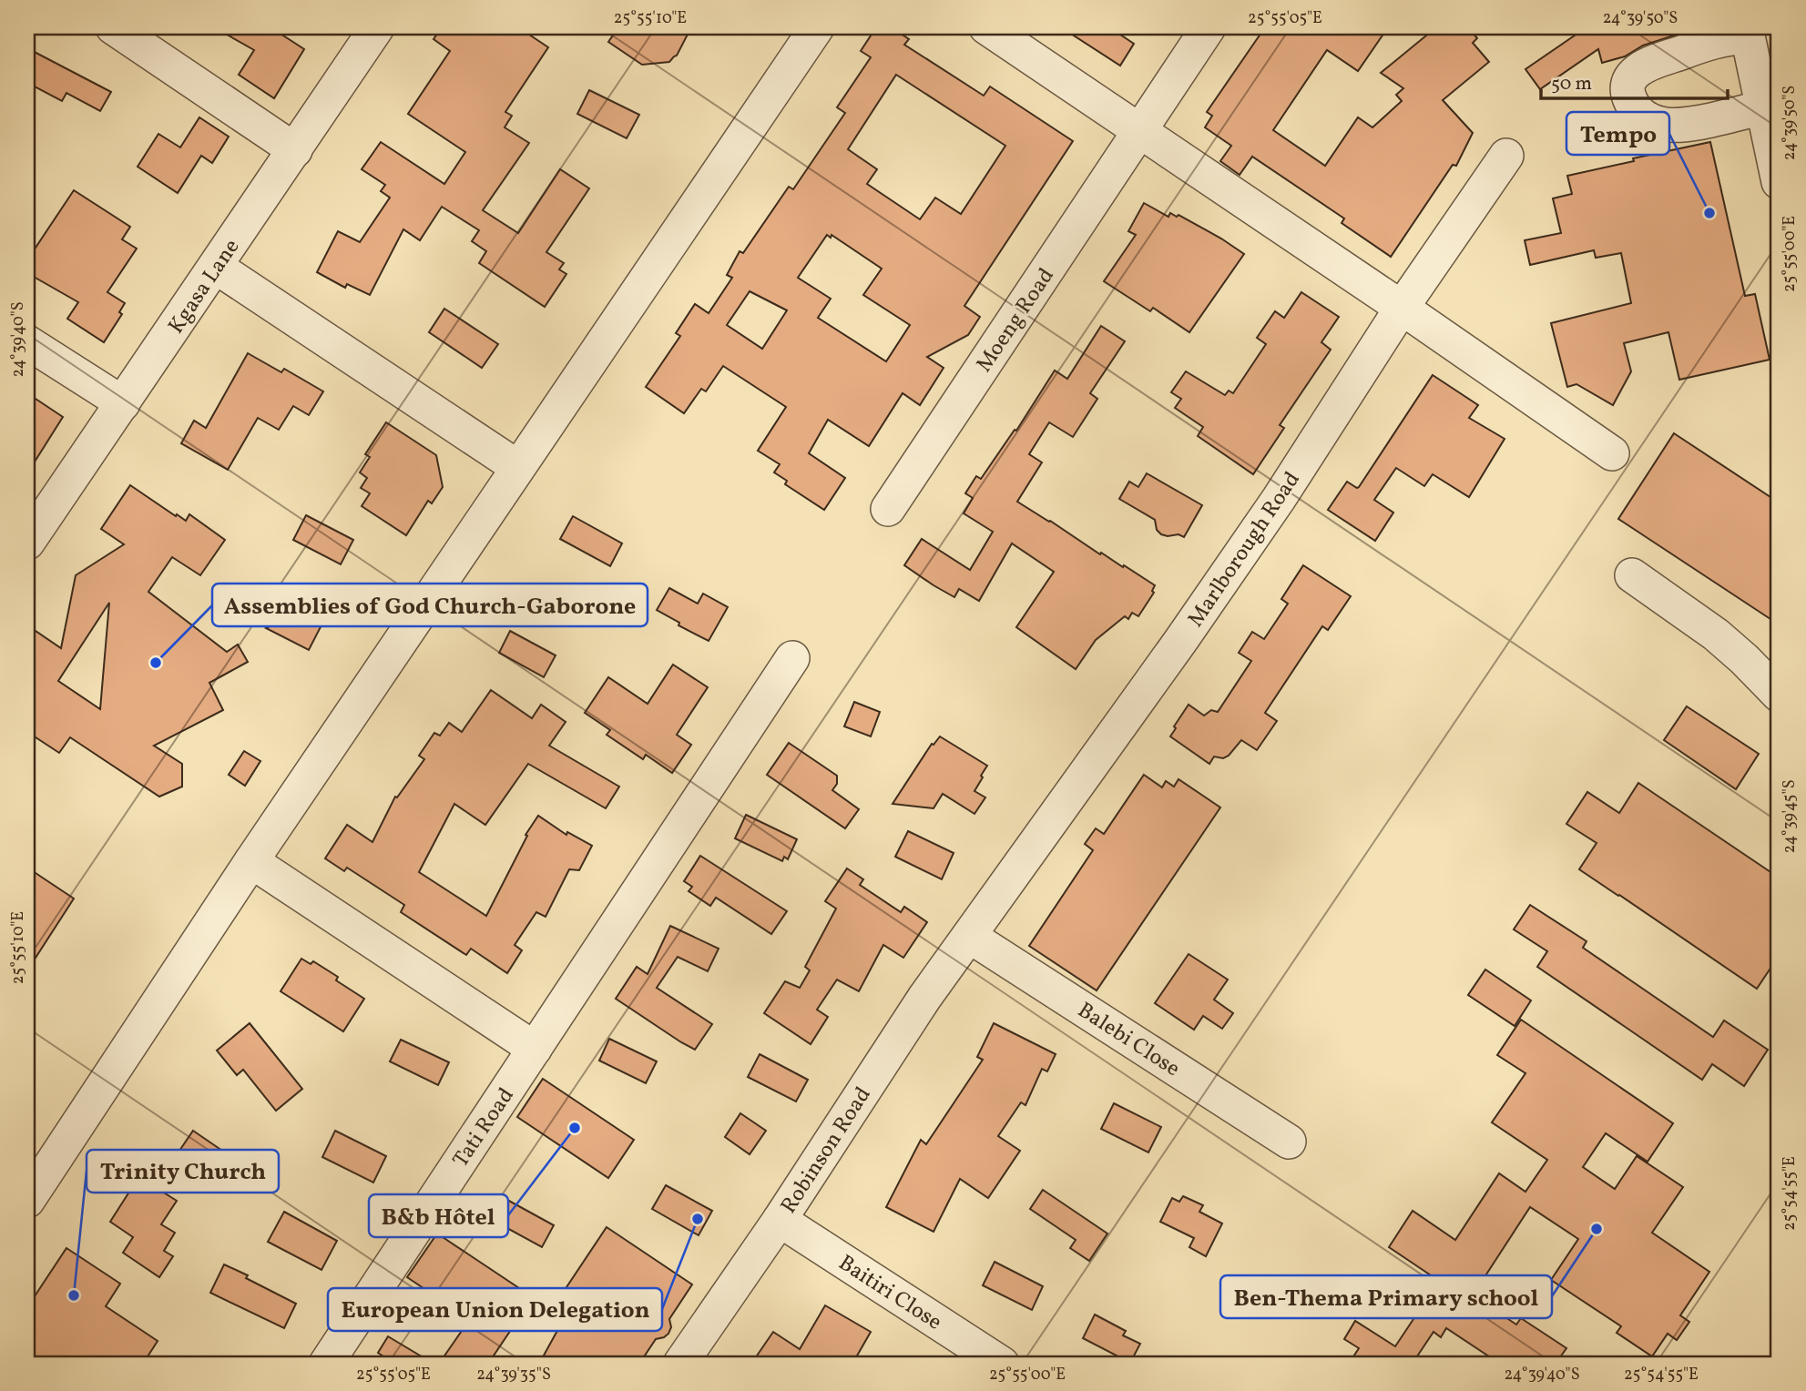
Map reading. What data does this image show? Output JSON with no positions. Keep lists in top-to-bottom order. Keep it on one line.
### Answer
{"streets":{"street":["Kgasa Lane","Moeng Road","Marlborough Road","Balebi Close","Tati Road","Robinson Road","Baitiri Close"]},"crossings":[["Marlborough Road","Balebi Close"],["Marlborough Road","Robinson Road"],["Balebi Close","Robinson Road"],["Robinson Road","Baitiri Close"]],"places":["Tempo","Assemblies of God Church-Gaborone","B&b Hôtel","European Union Delegation","Ben-Thema Primary school","Trinity Church"],"scale_bar":"50 m","coordinates":["25°55'10\"E","25°55'05\"E","24°39'50\"S","25°55'00\"E","24°39'40\"S","24°39'45\"S","25°54'55\"E","24°39'35\"S"]}
